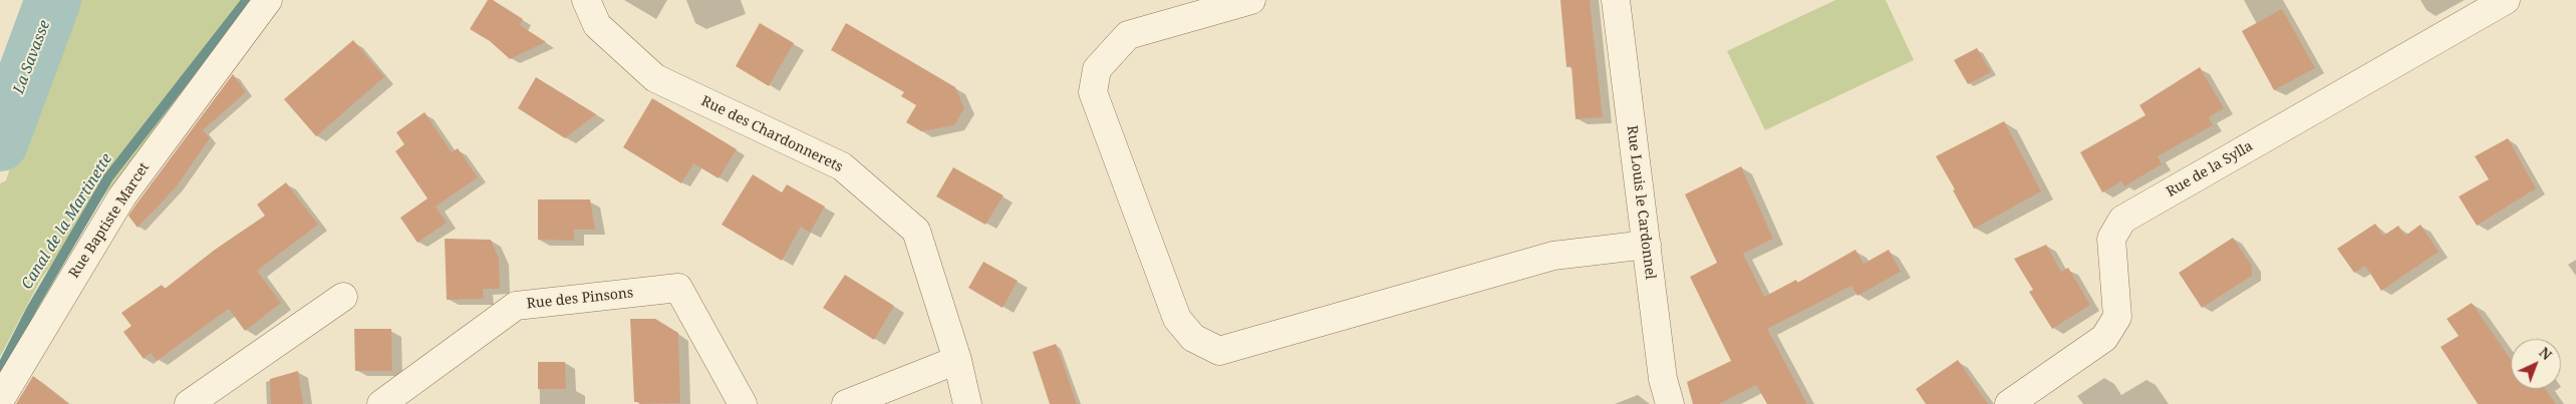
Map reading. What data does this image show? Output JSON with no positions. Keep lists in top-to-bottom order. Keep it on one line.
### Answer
{"streets":{"street":["Rue des Chardonnerets","Rue de la Sylla","Rue Louis le Cardonnel","Rue Baptiste Marcet","Rue des Pinsons"]},"water":["La Savasse","Canal de la Martinette"],"north":"top right"}
